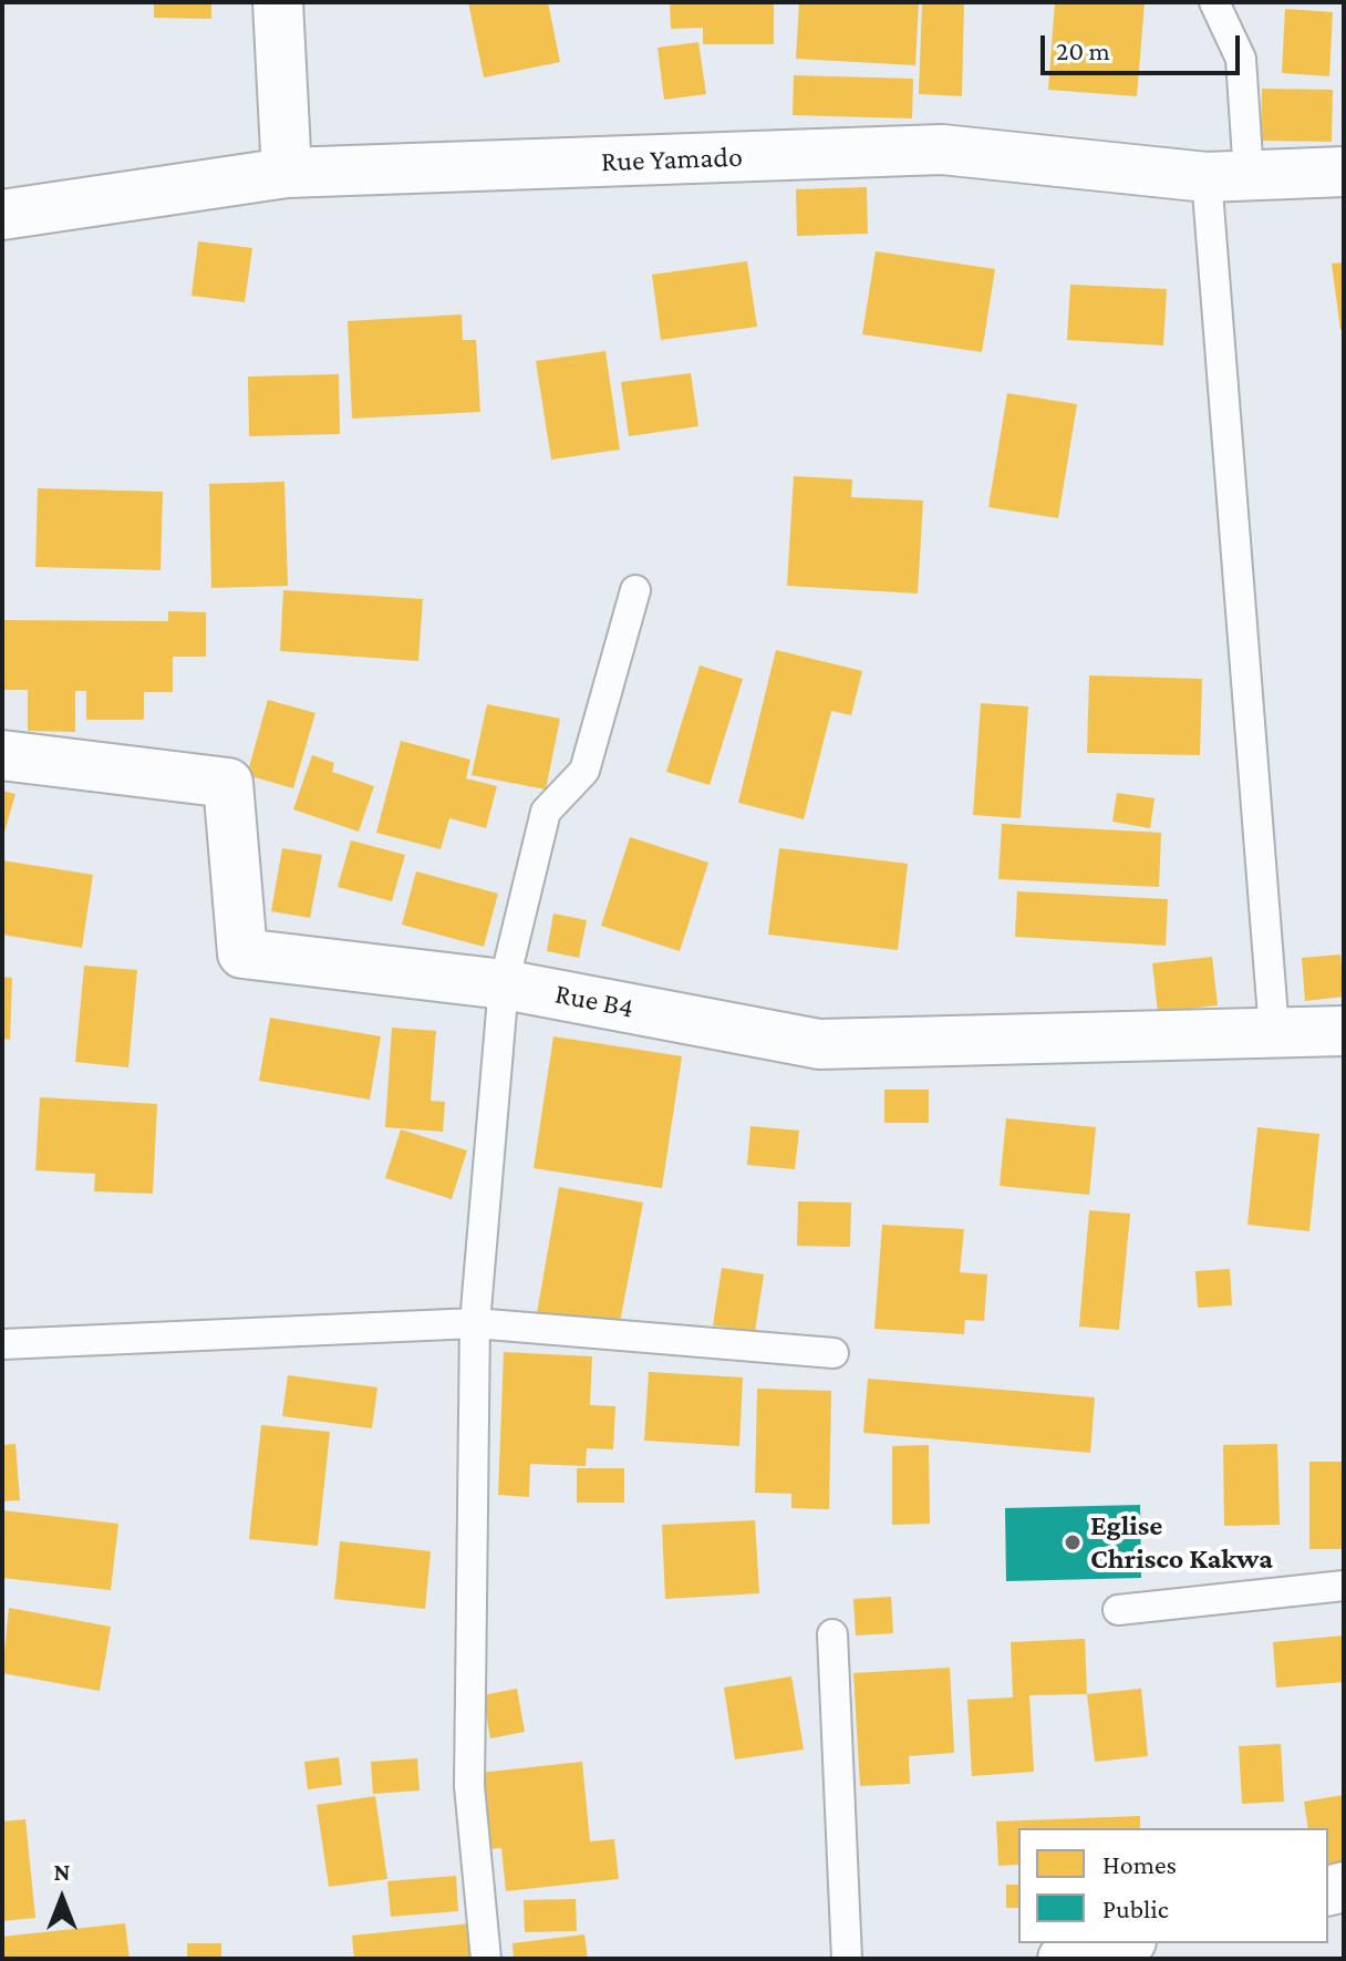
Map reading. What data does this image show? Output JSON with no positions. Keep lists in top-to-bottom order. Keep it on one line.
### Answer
{"streets":{"street":["Rue Yamado","Rue B4"]},"places":["Eglise Chrisco Kakwa"],"legend":["Homes","Public"],"scale_bar":"20 m","north":"top"}
